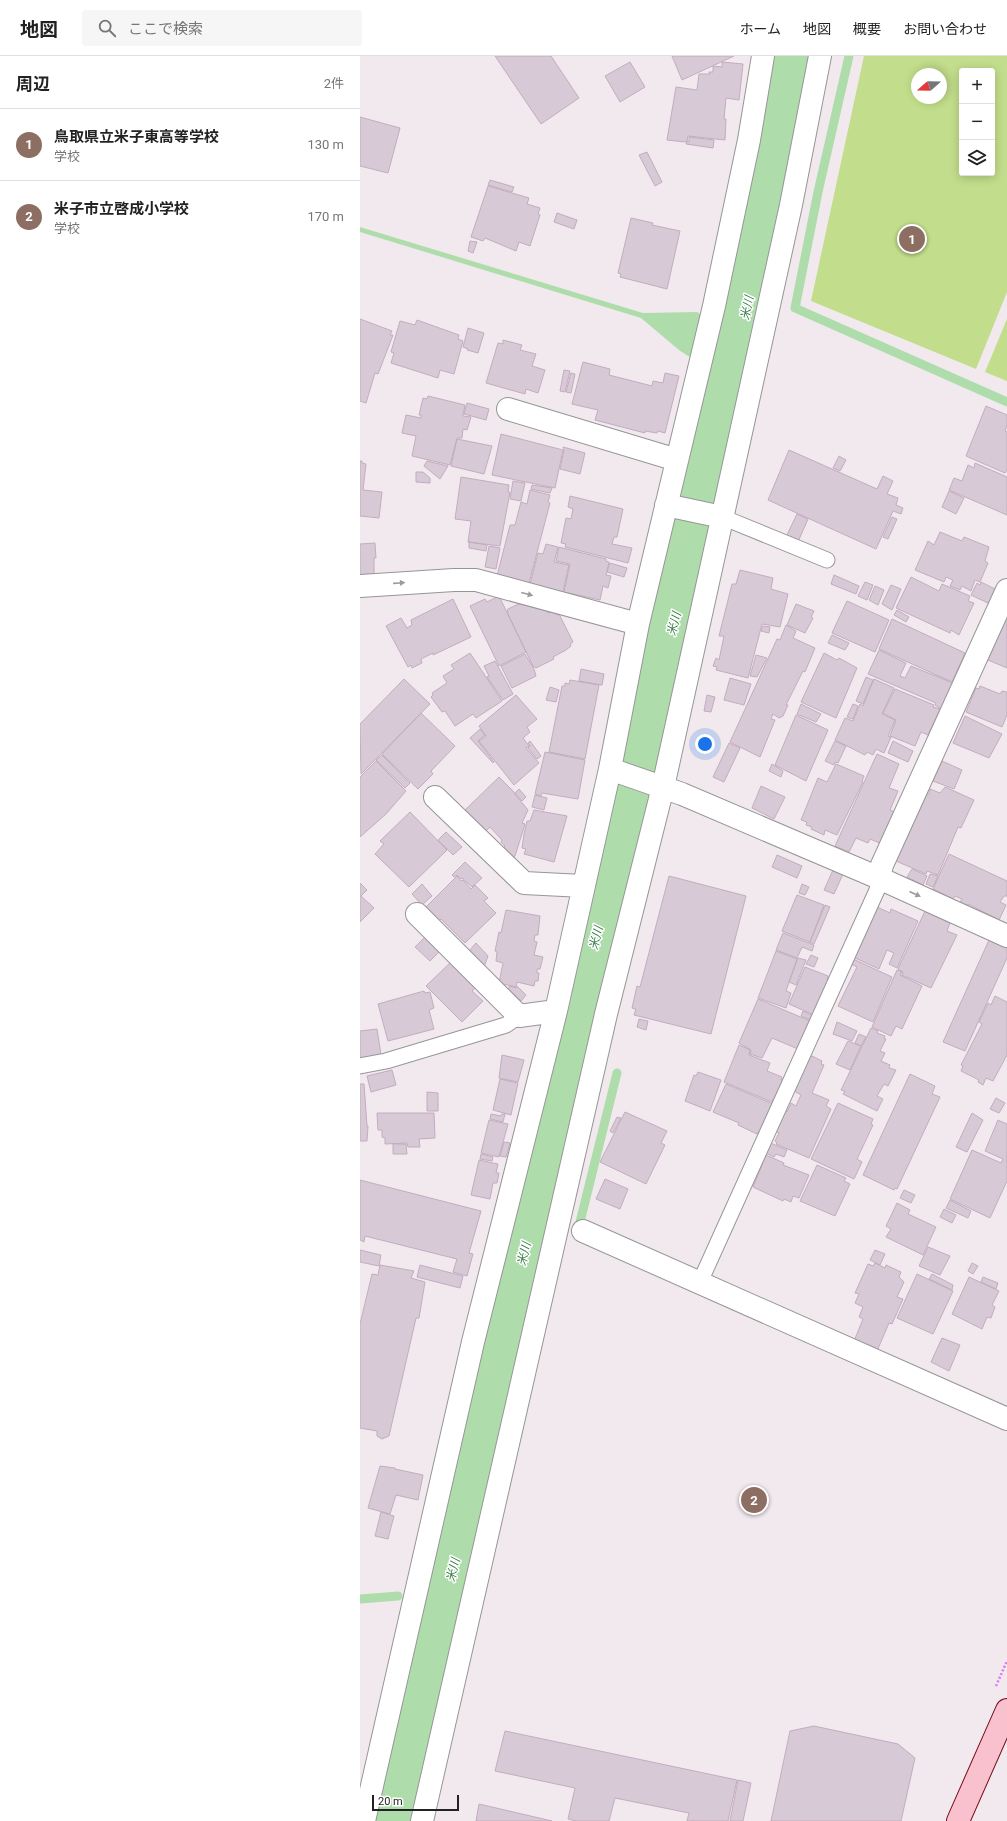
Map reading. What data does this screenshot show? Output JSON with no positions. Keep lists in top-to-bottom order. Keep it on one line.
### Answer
{"water":["米川"],"scale_bar":"20 m","north":"left","page":{"header":"地図","search":"ここで検索","nav":["ホーム","地図","概要","お問い合わせ"],"heading":["周辺","2件"],"map_buttons":["+","−"],"list":[{"mark":"1","name":"鳥取県立米子東高等学校","note":"学校","value":"130 m"},{"mark":"2","name":"米子市立啓成小学校","note":"学校","value":"170 m"}],"pins":["1","2"],"scale":"20 m"}}
